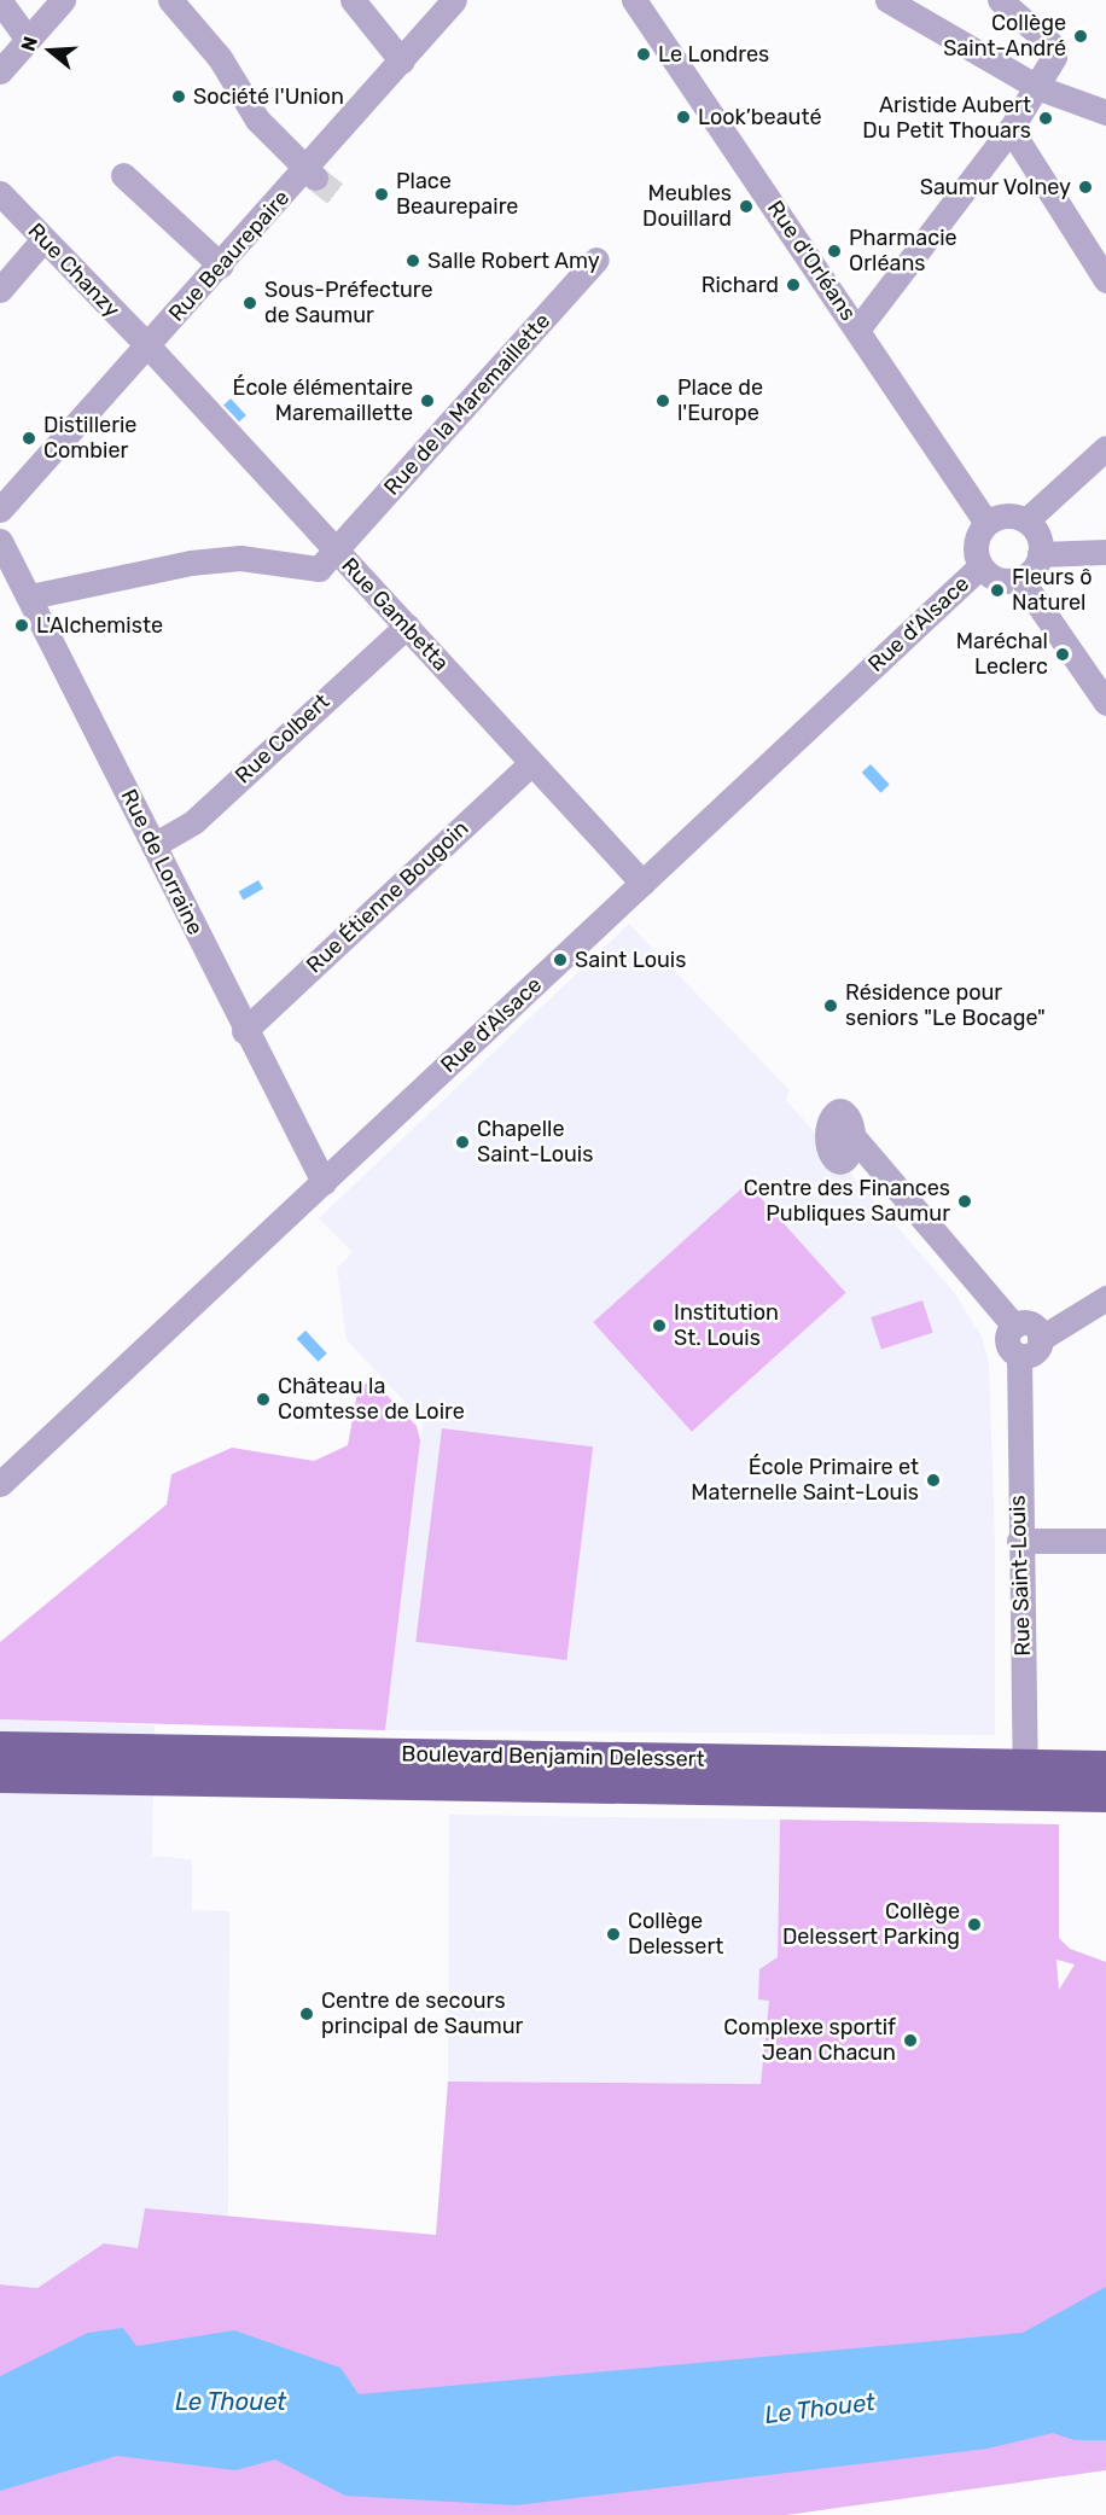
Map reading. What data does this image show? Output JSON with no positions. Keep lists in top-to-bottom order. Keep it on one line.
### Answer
{"streets":{"main road":["Boulevard Benjamin Delessert"],"street":["Rue Beaurepaire","Rue d'Orléans","Rue Chanzy","Rue de la Maremaillette","Rue Gambetta","Rue d'Alsace","Rue Colbert","Rue de Lorraine","Rue Étienne Bougoin","Rue Saint-Louis"]},"crossings":[["Rue Beaurepaire","Rue Chanzy"],["Rue Beaurepaire","Rue Gambetta"],["Rue d'Orléans","Rue d'Alsace"],["Rue Chanzy","Rue Gambetta"],["Rue de la Maremaillette","Rue Gambetta"],["Rue Gambetta","Rue d'Alsace"],["Rue Gambetta","Rue Colbert"],["Rue Gambetta","Rue Étienne Bougoin"],["Rue d'Alsace","Rue de Lorraine"],["Rue Colbert","Rue de Lorraine"],["Rue de Lorraine","Rue Étienne Bougoin"],["Rue Saint-Louis","Boulevard Benjamin Delessert"]],"water":["Le Thouet"],"places":["Collège Saint-André","Le Londres","Société l'Union","Look’beauté","Aristide Aubert Du Petit Thouars","Saumur Volney","Place Beaurepaire","Meubles Douillard","Pharmacie Orléans","Salle Robert Amy","Richard","Sous-Préfecture de Saumur","École élémentaire Maremaillette","Place de l'Europe","Distillerie Combier","Fleurs ô Naturel","L'Alchemiste","Maréchal Leclerc","Saint Louis","Résidence pour seniors \"Le Bocage\"","Chapelle Saint-Louis","Centre des Finances Publiques Saumur","Institution St. Louis","Château la Comtesse de Loire","École Primaire et Maternelle Saint-Louis","Collège Delessert Parking","Collège Delessert","Centre de secours principal de Saumur","Complexe sportif Jean Chacun"],"north":"left"}
